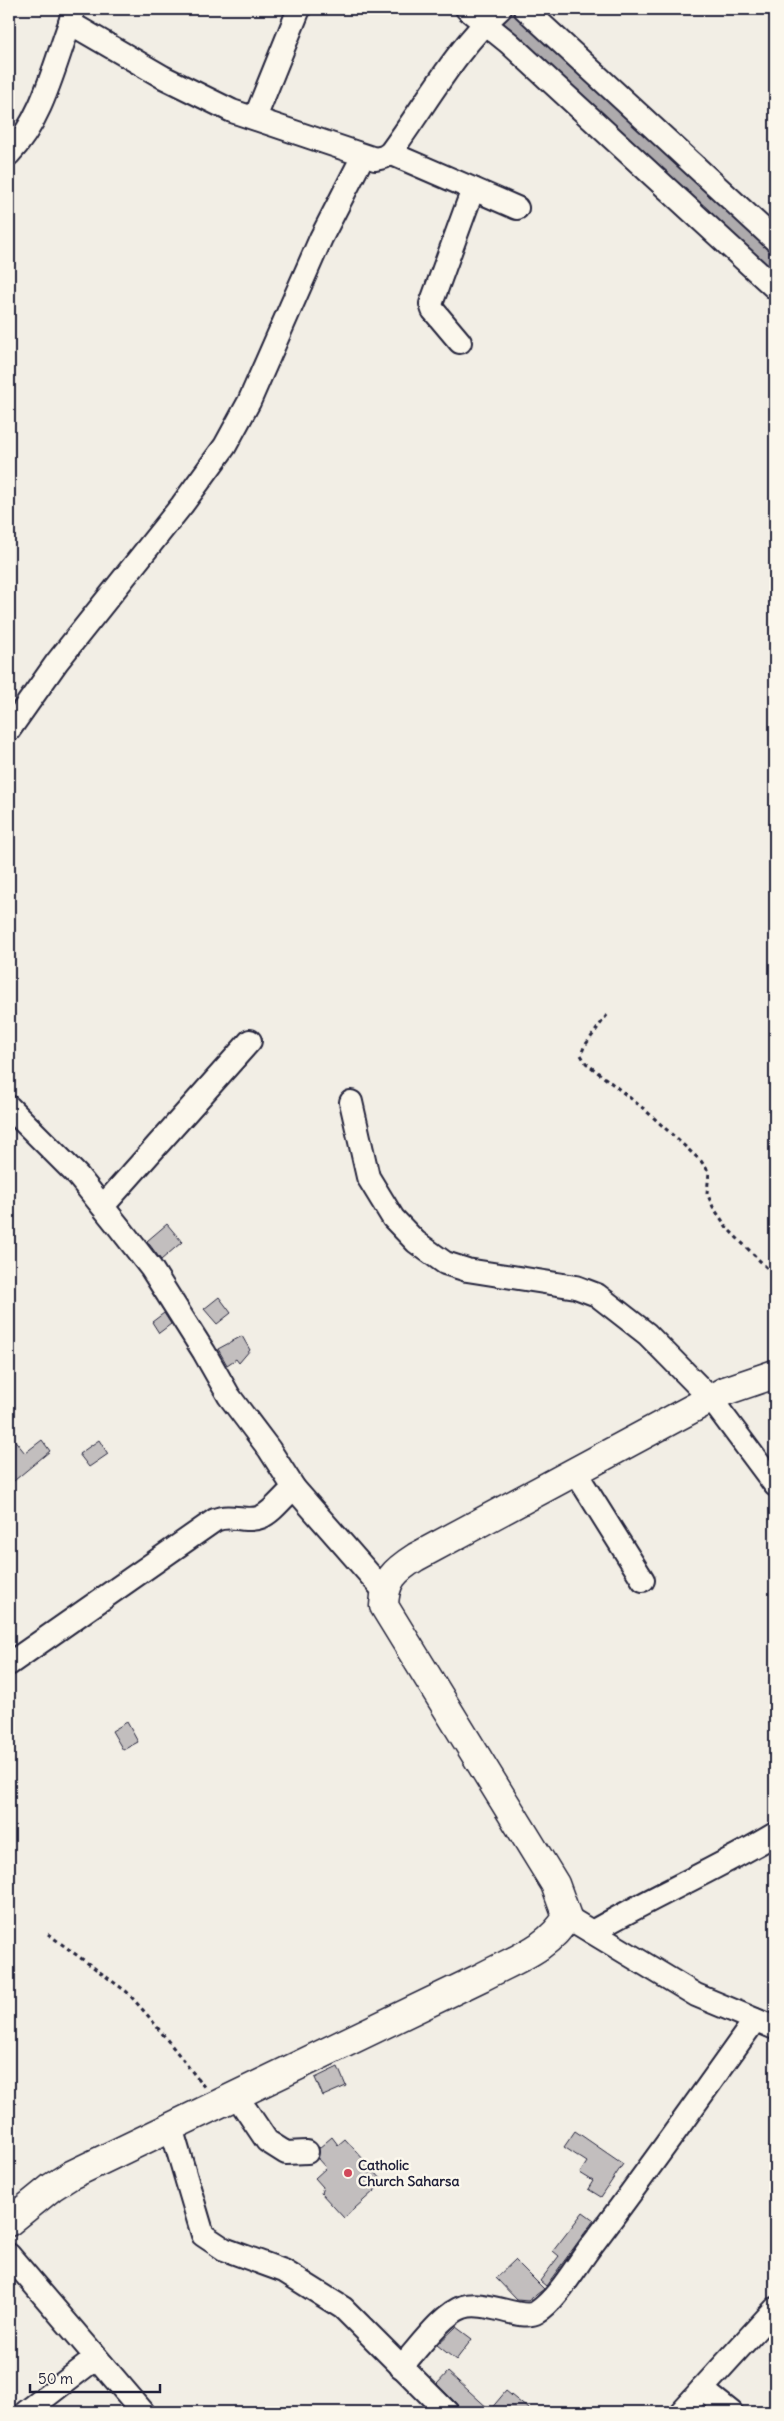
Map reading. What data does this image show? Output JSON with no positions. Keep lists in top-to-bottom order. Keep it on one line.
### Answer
{"places":["Catholic Church Saharsa"],"scale_bar":"50 m"}
